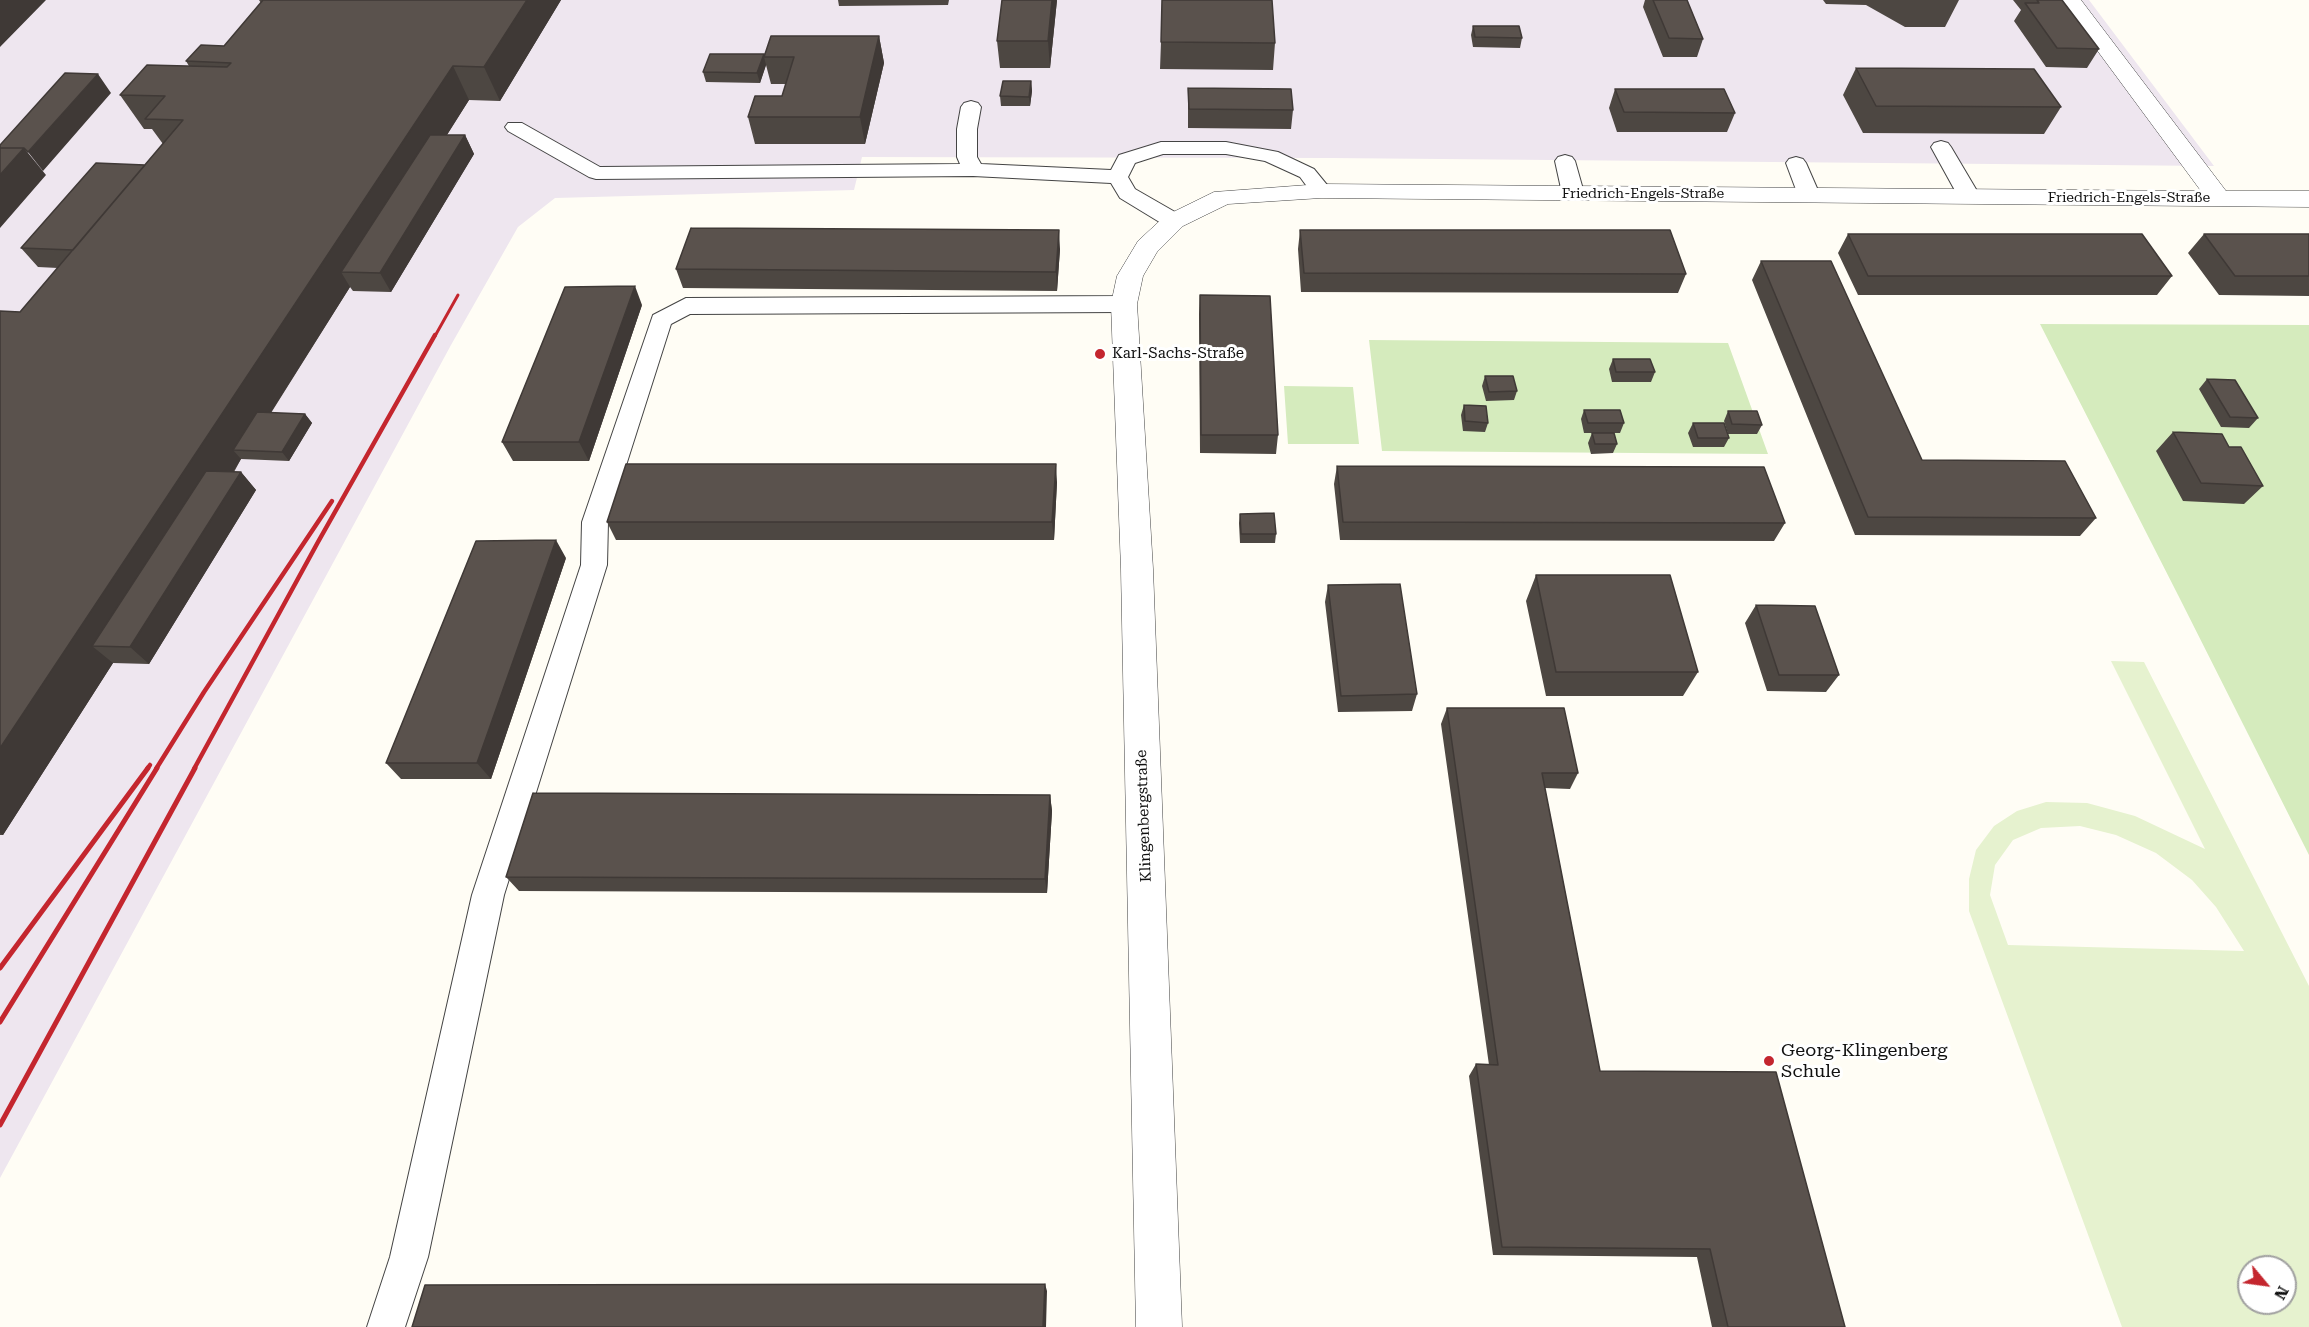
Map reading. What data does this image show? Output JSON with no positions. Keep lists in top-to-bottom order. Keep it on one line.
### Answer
{"streets":{"street":["Friedrich-Engels-Straße","Klingenbergstraße"]},"crossings":[["Friedrich-Engels-Straße","Klingenbergstraße"]],"places":["Karl-Sachs-Straße","Georg-Klingenberg Schule"],"north":"bottom right"}
